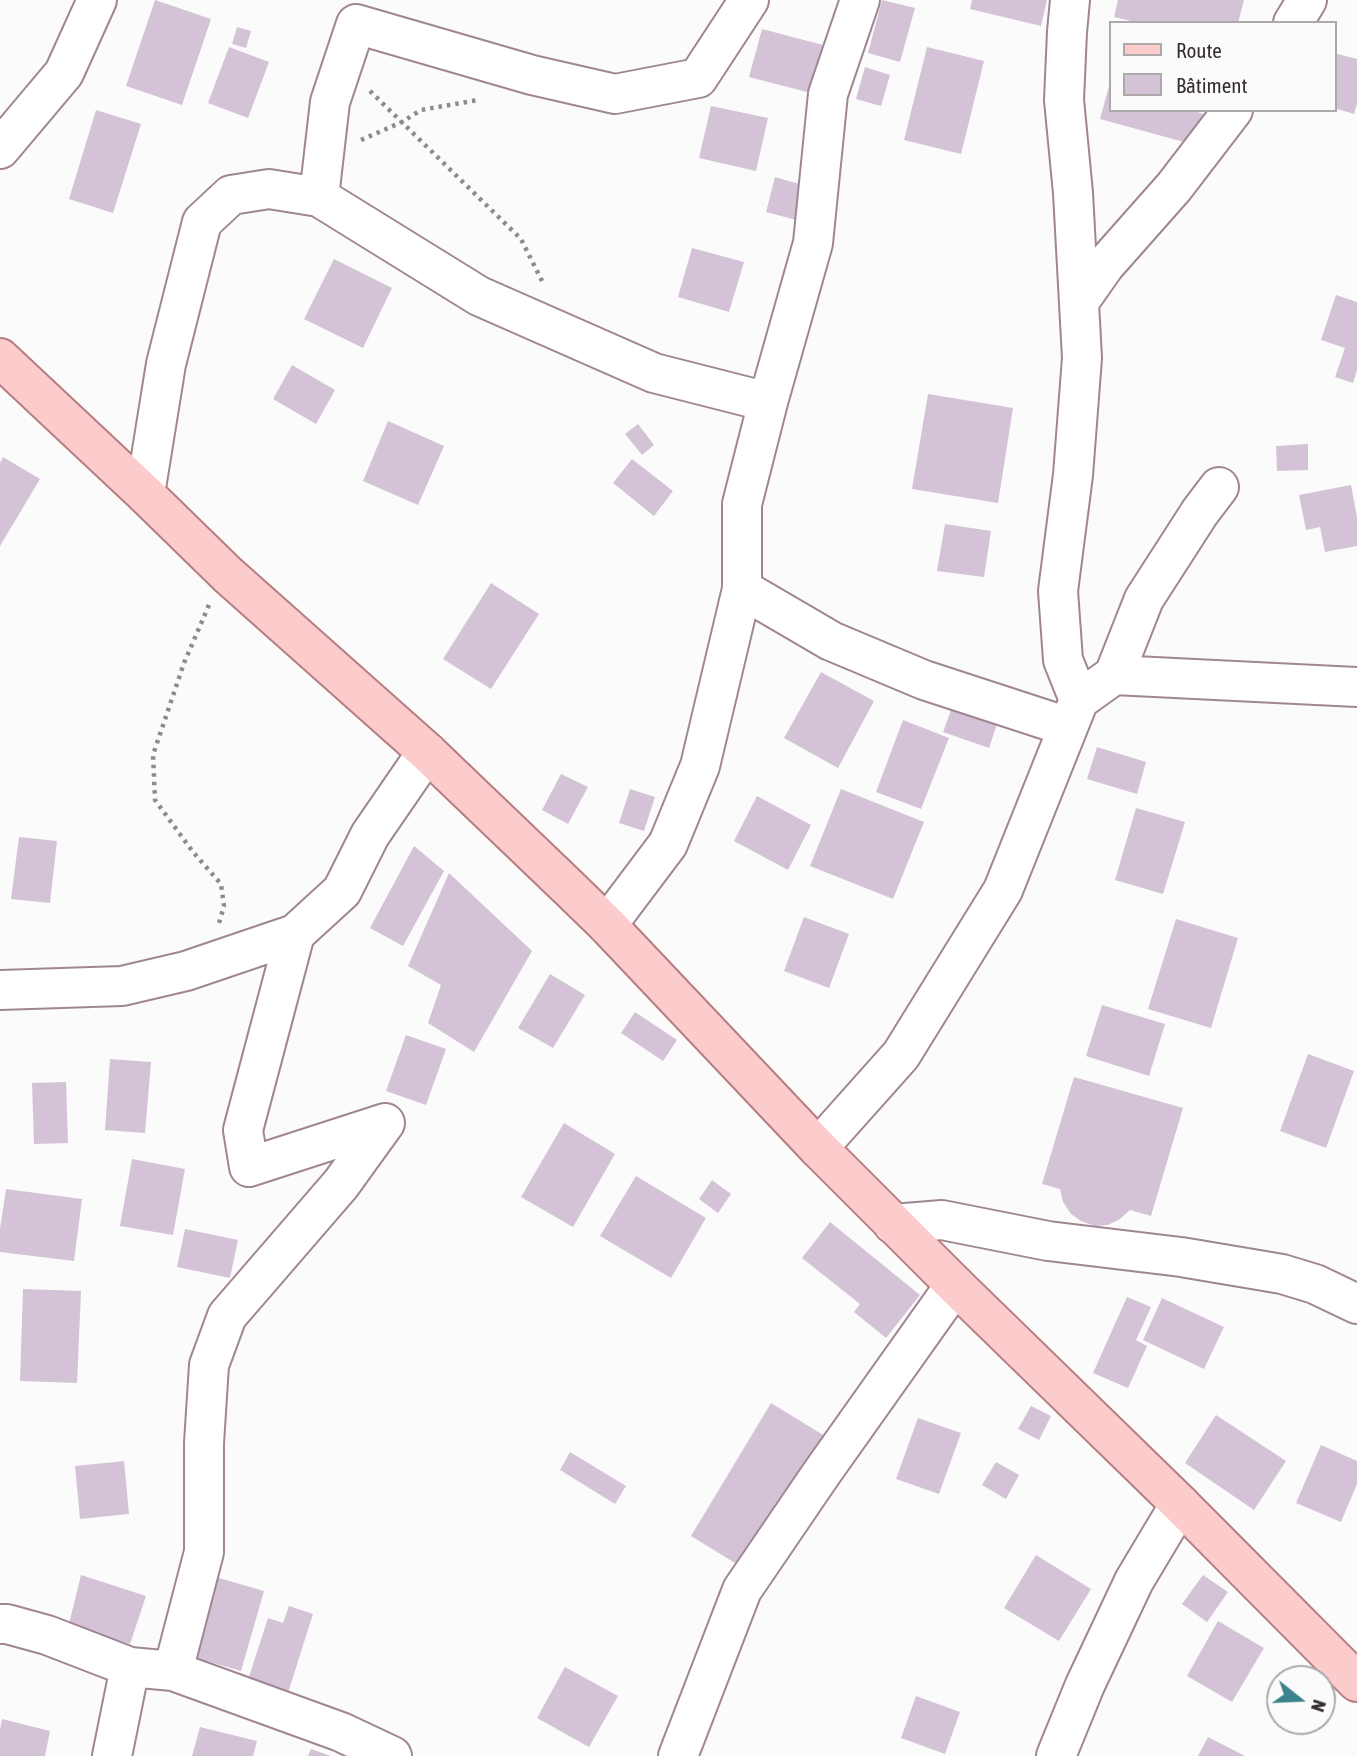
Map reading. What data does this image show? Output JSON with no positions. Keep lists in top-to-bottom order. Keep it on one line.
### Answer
{"legend":["Route","Bâtiment"],"north":"right"}
